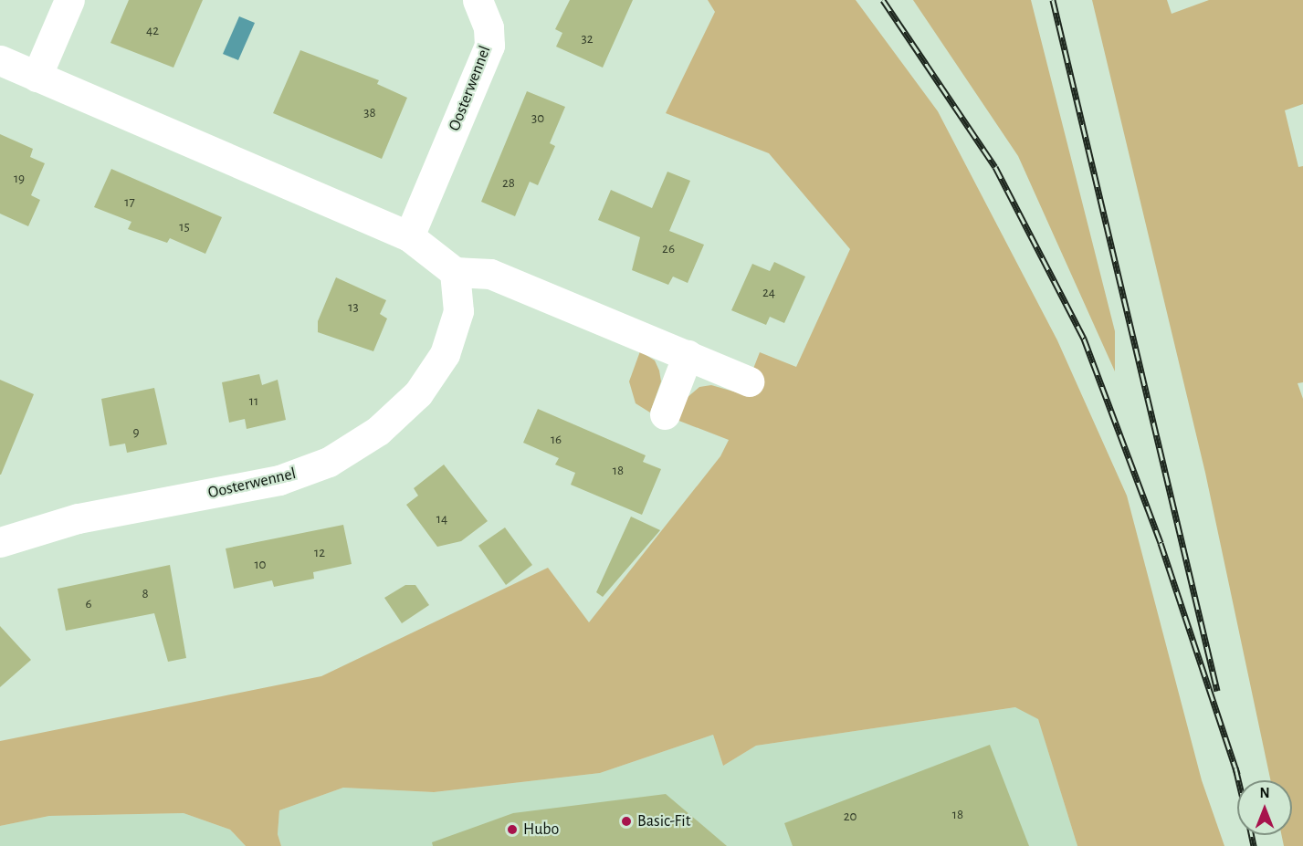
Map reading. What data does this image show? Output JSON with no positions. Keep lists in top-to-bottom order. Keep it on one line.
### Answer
{"streets":{"street":["Oosterwennel"]},"places":["Basic-Fit","Hubo"],"house_numbers":["42","32","38","30","19","28","17","15","26","24","13","11","9","16","18","14","12","10","8","6","18","20"],"north":"top"}
